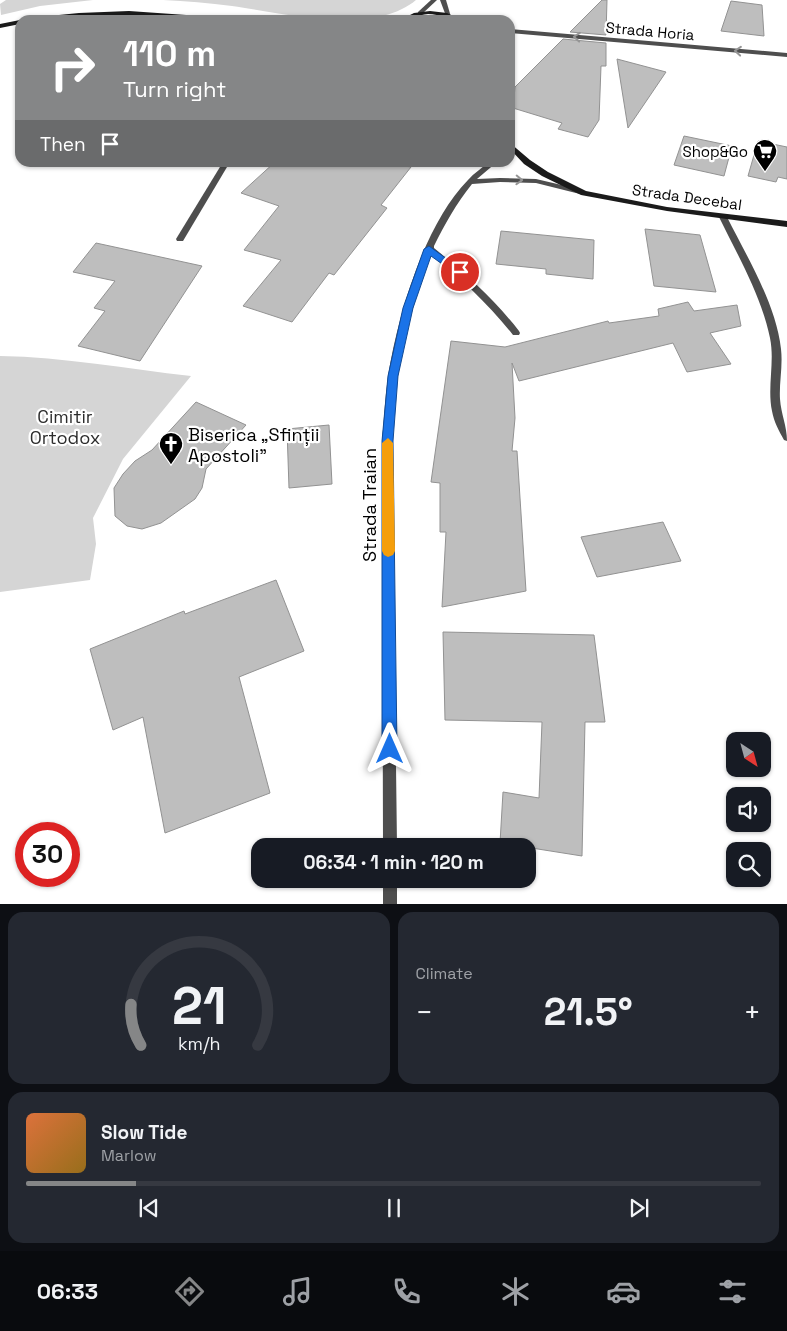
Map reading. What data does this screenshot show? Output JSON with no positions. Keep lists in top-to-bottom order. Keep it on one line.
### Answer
{"streets":{"main road":["Strada Decebal"],"street":["Strada Horia","Strada Traian"]},"crossings":[["Strada Decebal","Strada Traian"]],"one_way":["Strada Horia"],"parks":["Cimitir Ortodox"],"places":{"supermarket":["Shop&Go"],"church":["Biserica „Sfinții Apostoli”"]},"north":"bottom right","page":{"turn":["110 m","Turn right"],"then":"Then","limit":"30","trip":"06:34 · 1 min · 120 m","tile":"Climate","heat":["−","21.5°","+"],"song":["Slow Tide","Marlow"],"tabs":"06:33","gauge":["21","km/h"]}}
